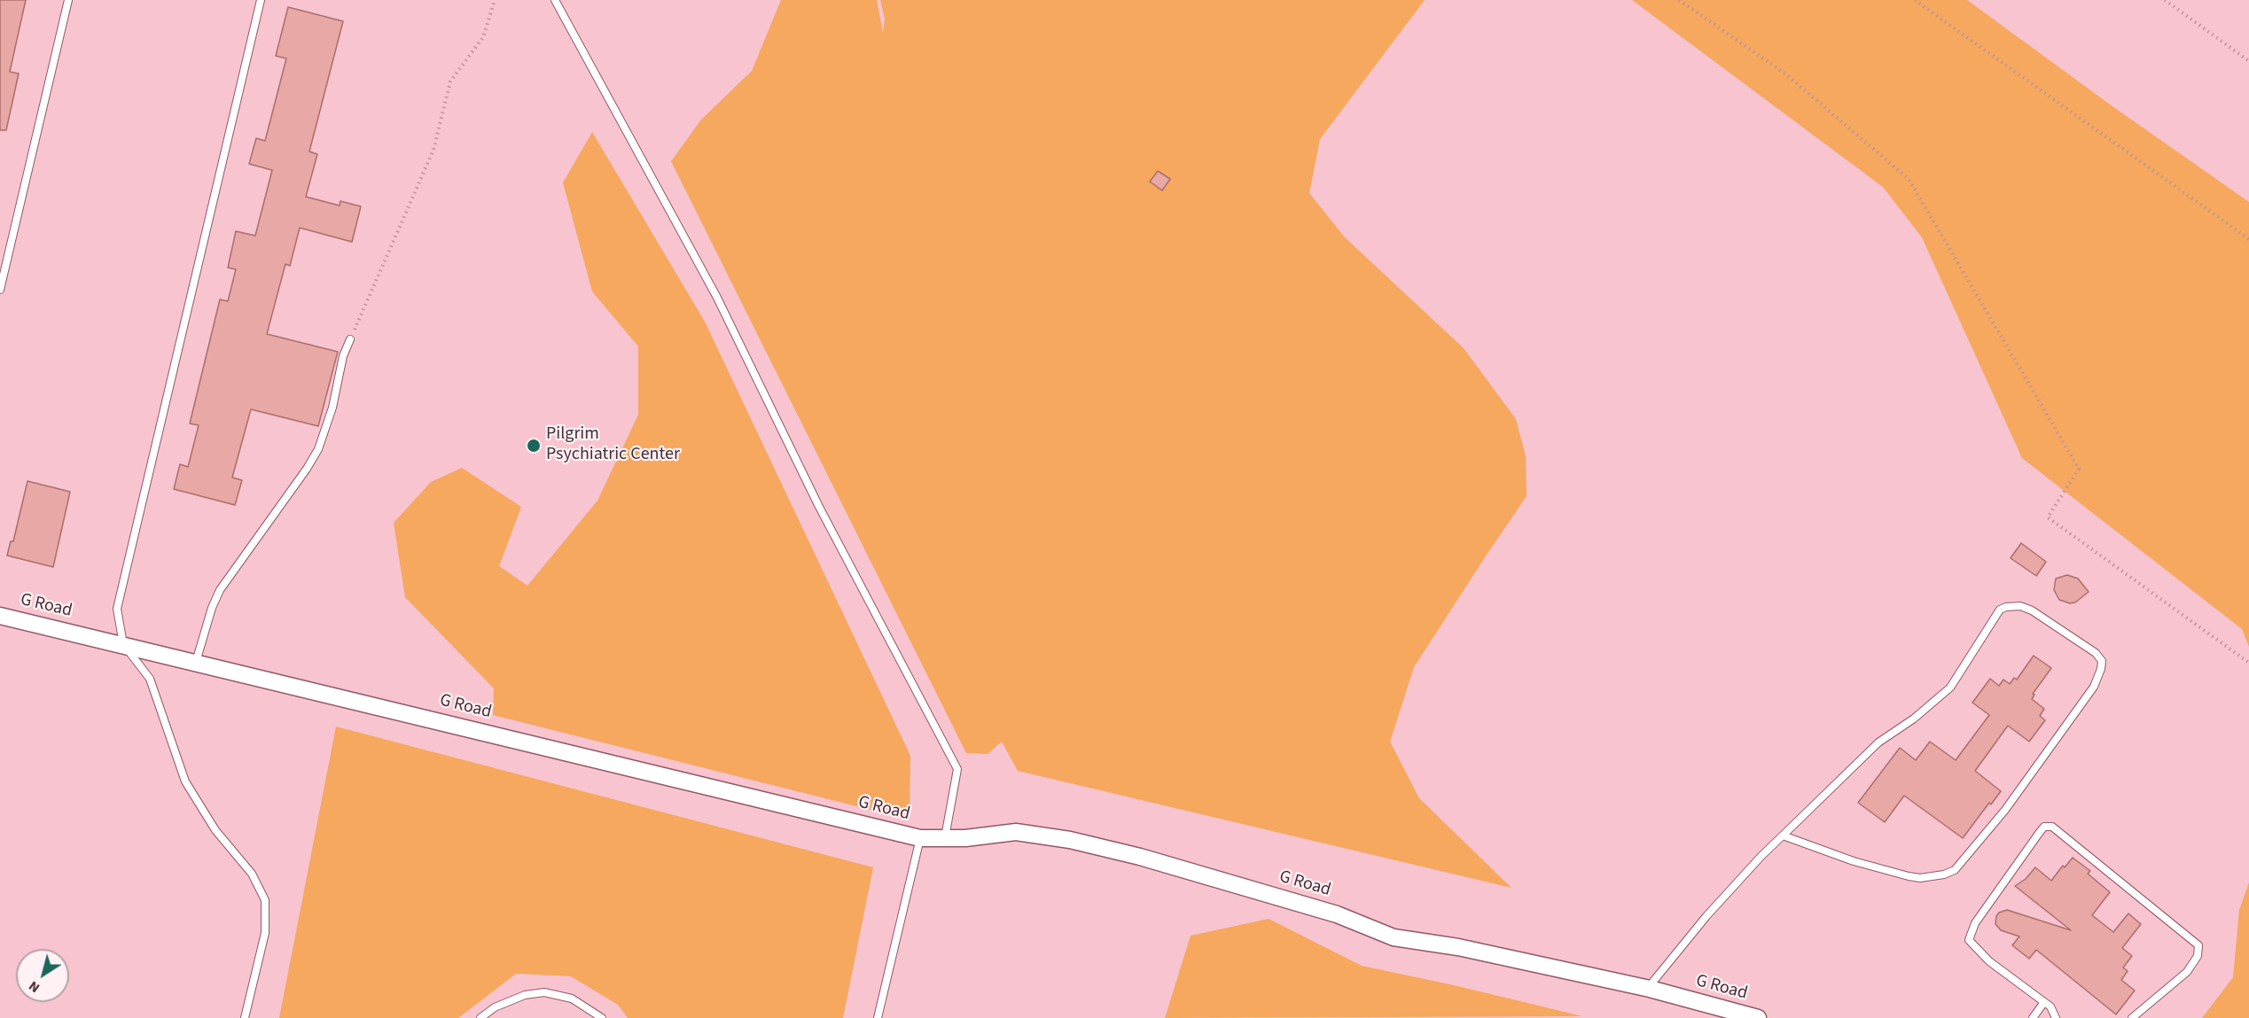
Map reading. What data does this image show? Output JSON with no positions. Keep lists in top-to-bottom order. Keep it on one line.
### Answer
{"streets":{"street":["G Road"]},"places":["Pilgrim Psychiatric Center"],"north":"bottom left"}
